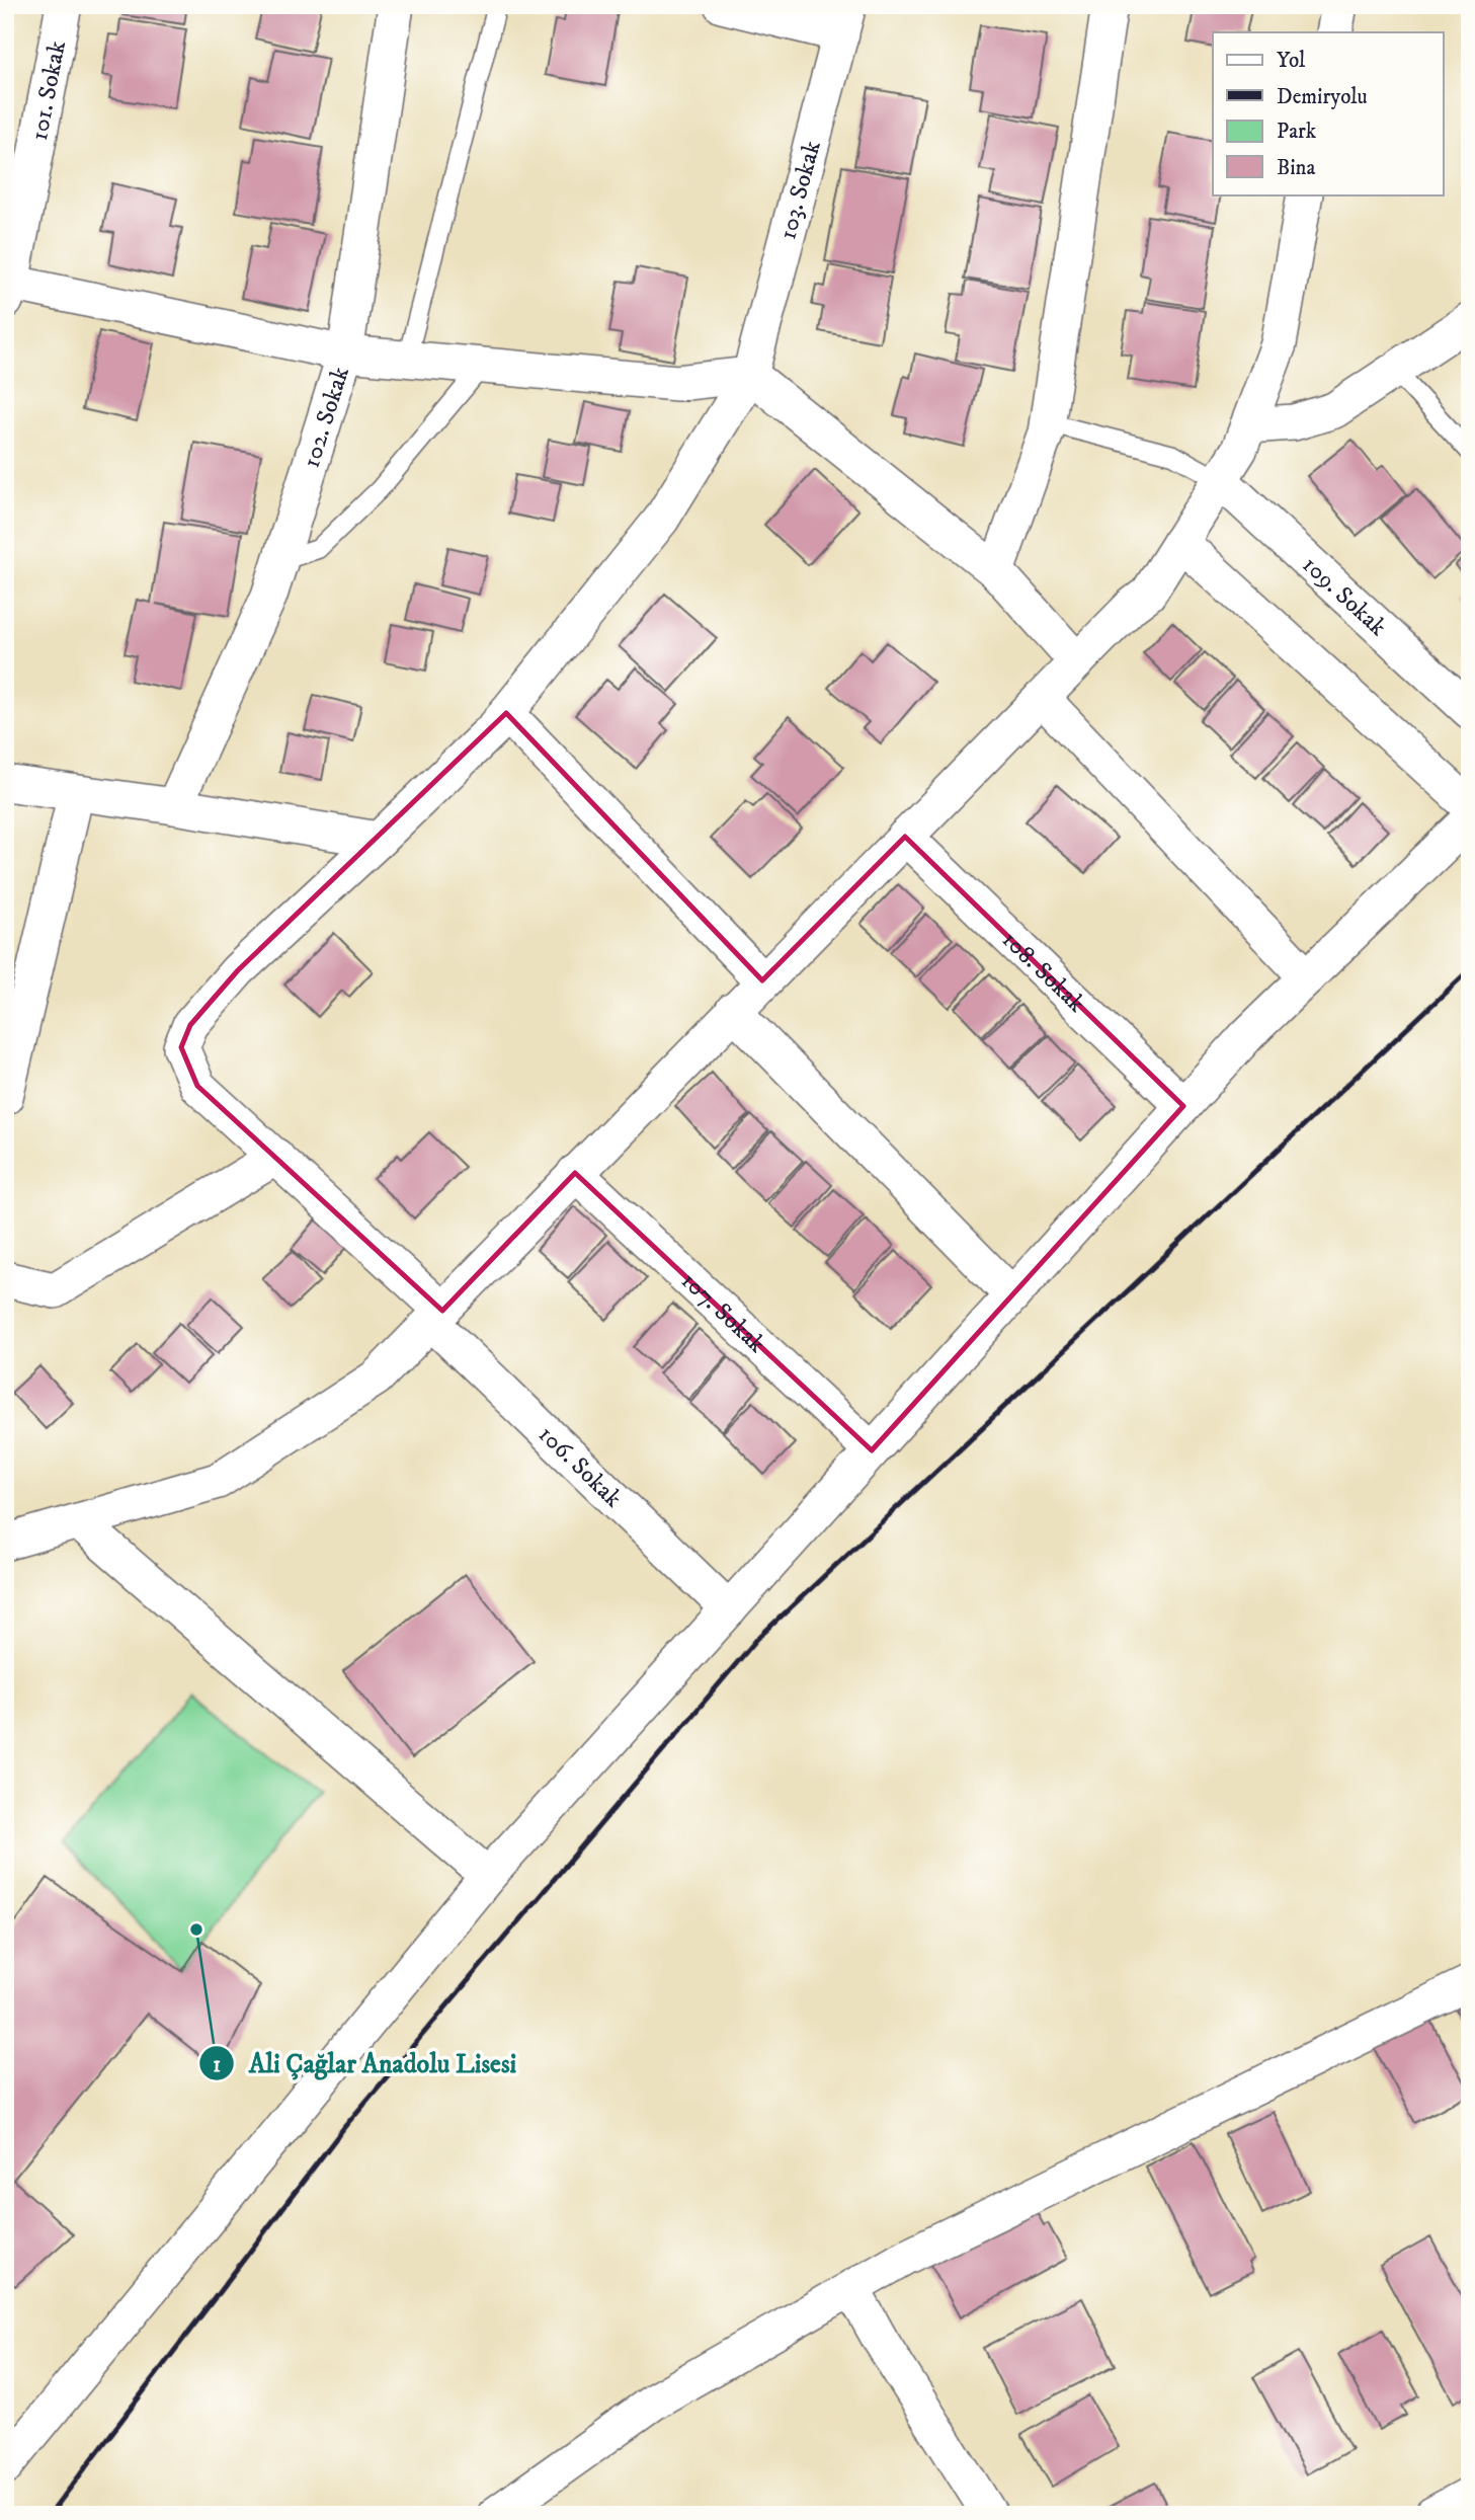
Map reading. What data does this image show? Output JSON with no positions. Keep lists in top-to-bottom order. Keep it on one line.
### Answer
{"streets":{"street":["101. Sokak","103. Sokak","102. Sokak","109. Sokak","108. Sokak","107. Sokak","106. Sokak"]},"crossings":[["103. Sokak","106. Sokak"]],"places":["Ali Çağlar Anadolu Lisesi"],"legend":["Yol","Demiryolu","Park","Bina"]}
